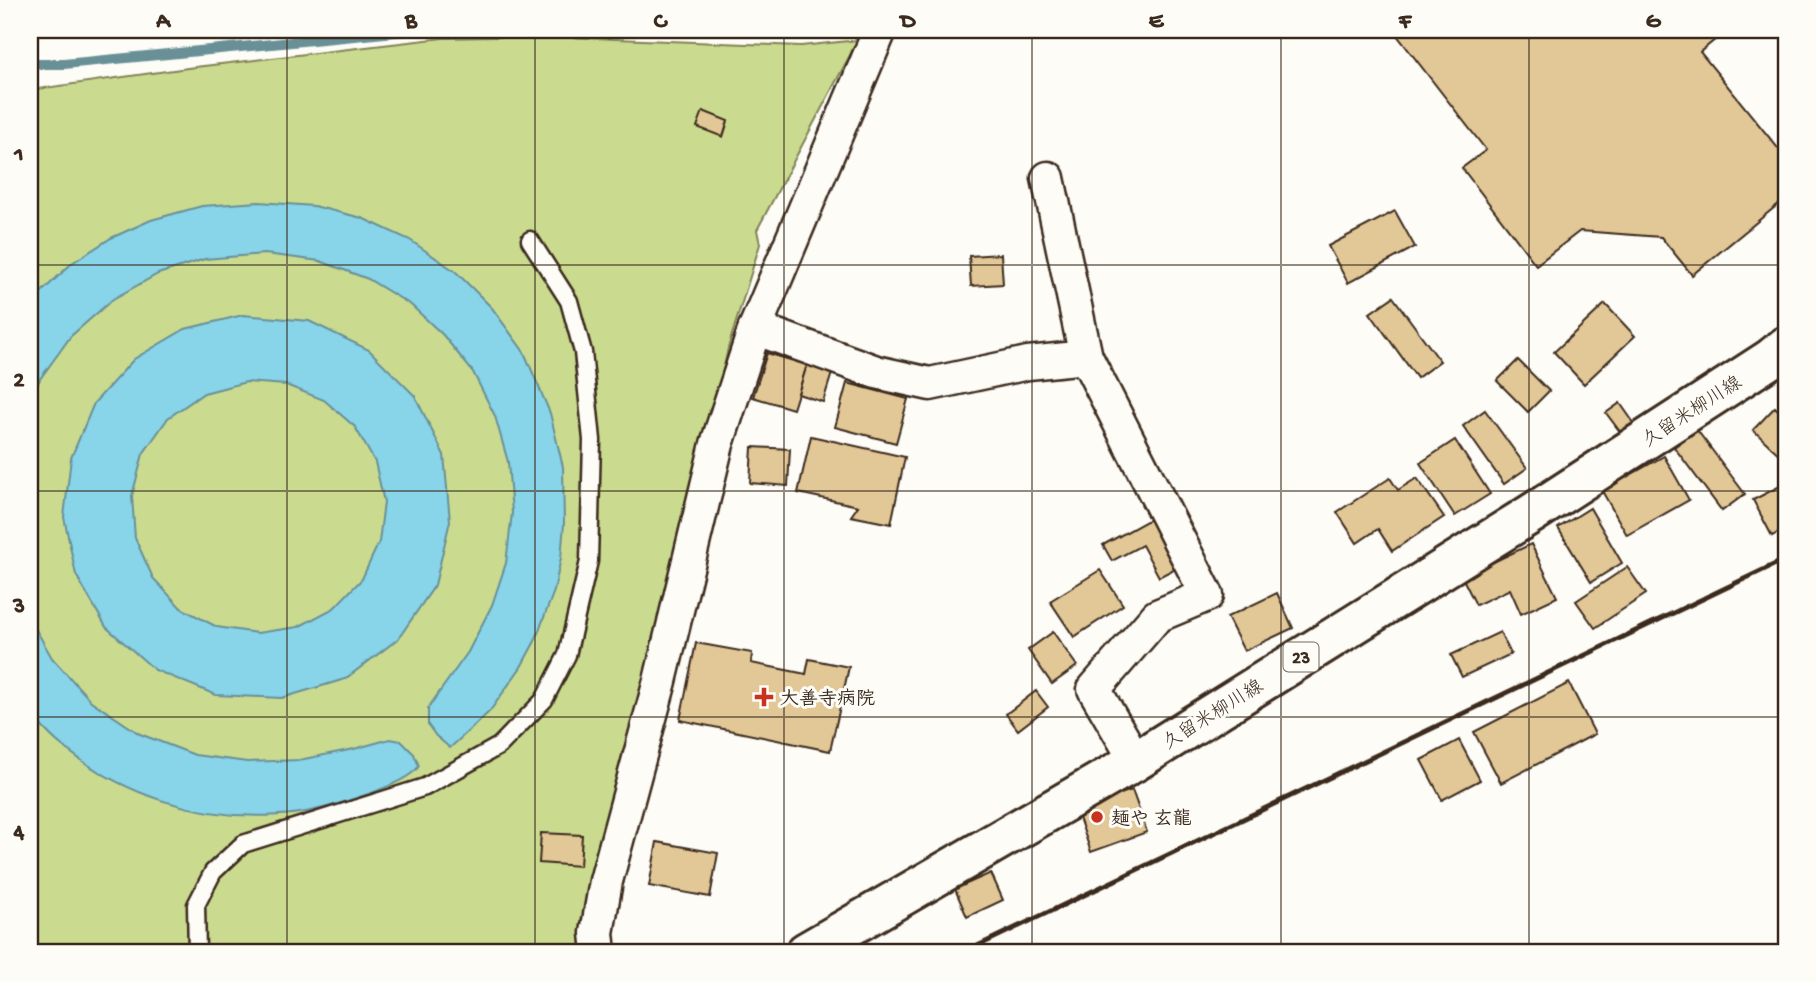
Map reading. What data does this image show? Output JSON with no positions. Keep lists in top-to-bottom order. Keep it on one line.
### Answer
{"streets":{"main road":["久留米柳川線","23"]},"places":{"health":["大善寺病院"],"other":["麺や 玄龍"]},"grid":{"columns":["A","B","C","D","E","F","G"],"rows":["1","2","3","4"]}}
